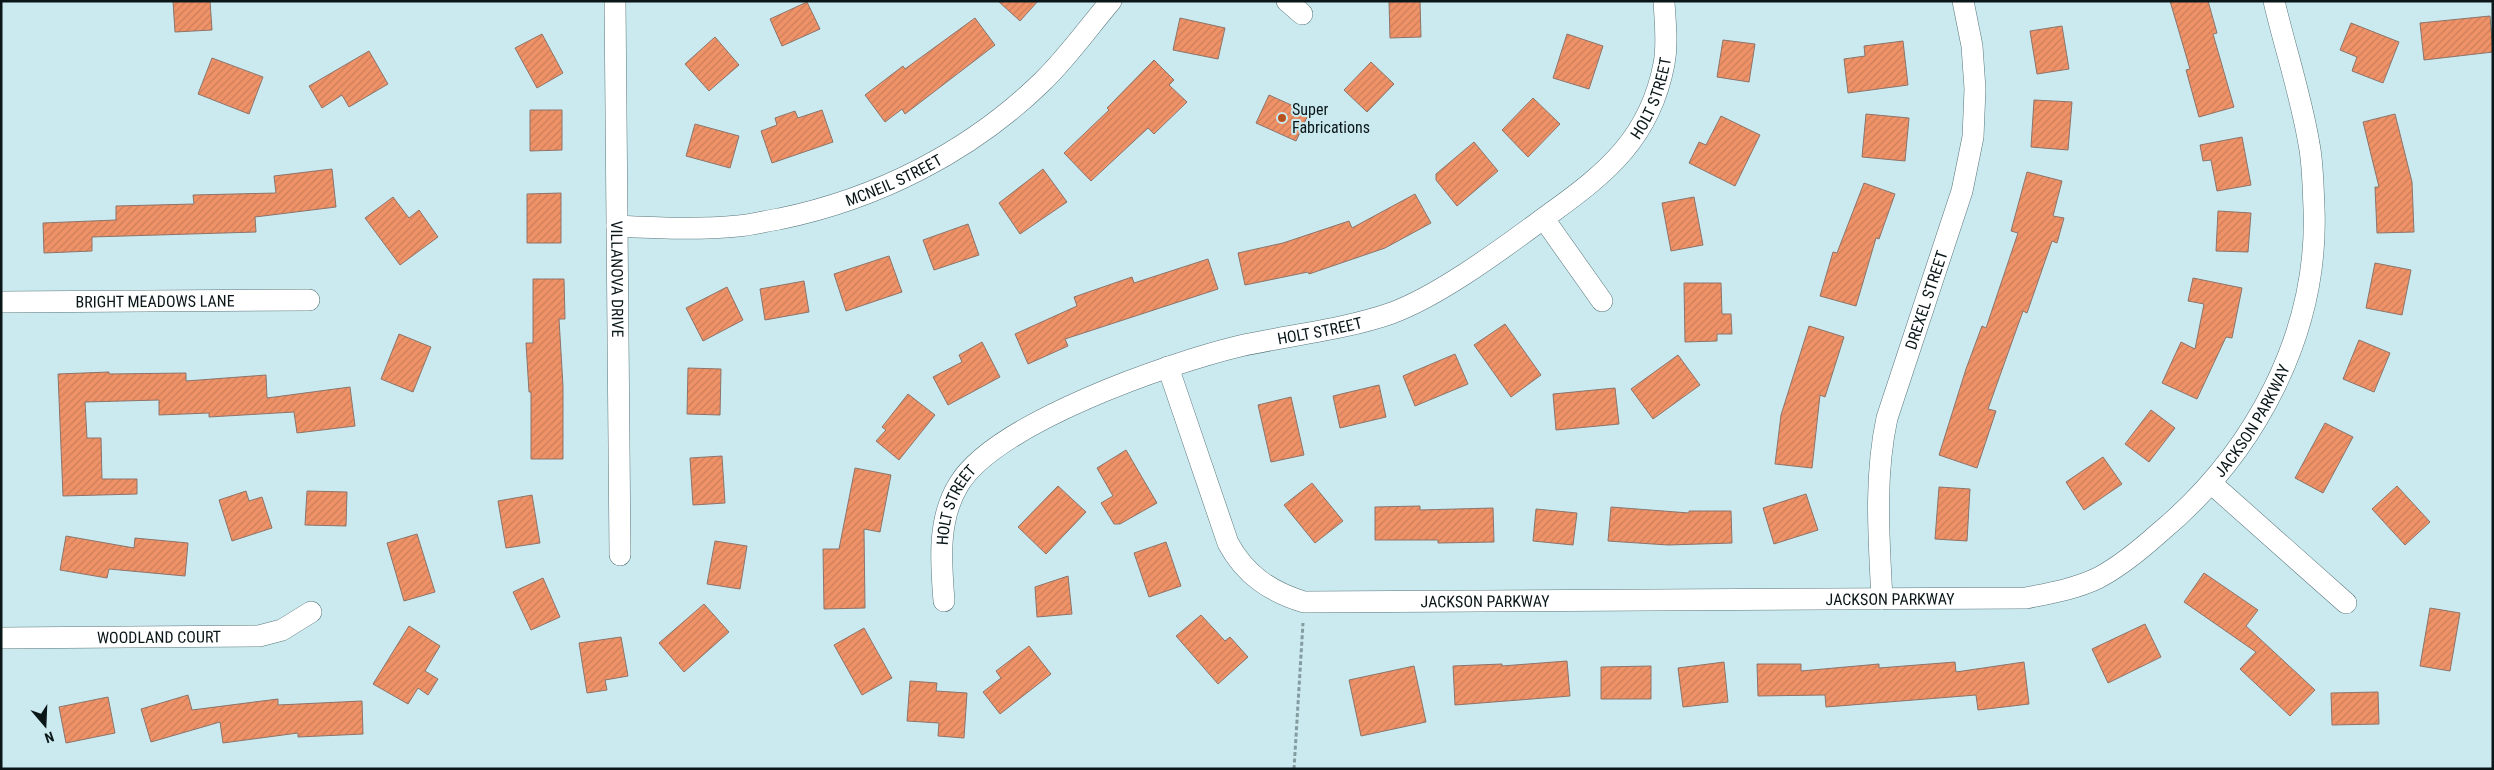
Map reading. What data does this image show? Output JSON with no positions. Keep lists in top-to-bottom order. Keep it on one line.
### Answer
{"streets":{"street":["HOLT STREET","MCNEIL STREET","VILLANOVA DRIVE","DREXEL STREET","BRIGHT MEADOWS LANE","JACKSON PARKWAY","WOODLAND COURT"]},"crossings":[["HOLT STREET","JACKSON PARKWAY"],["MCNEIL STREET","VILLANOVA DRIVE"],["DREXEL STREET","JACKSON PARKWAY"]],"places":["Super Fabrications"],"north":"bottom"}
